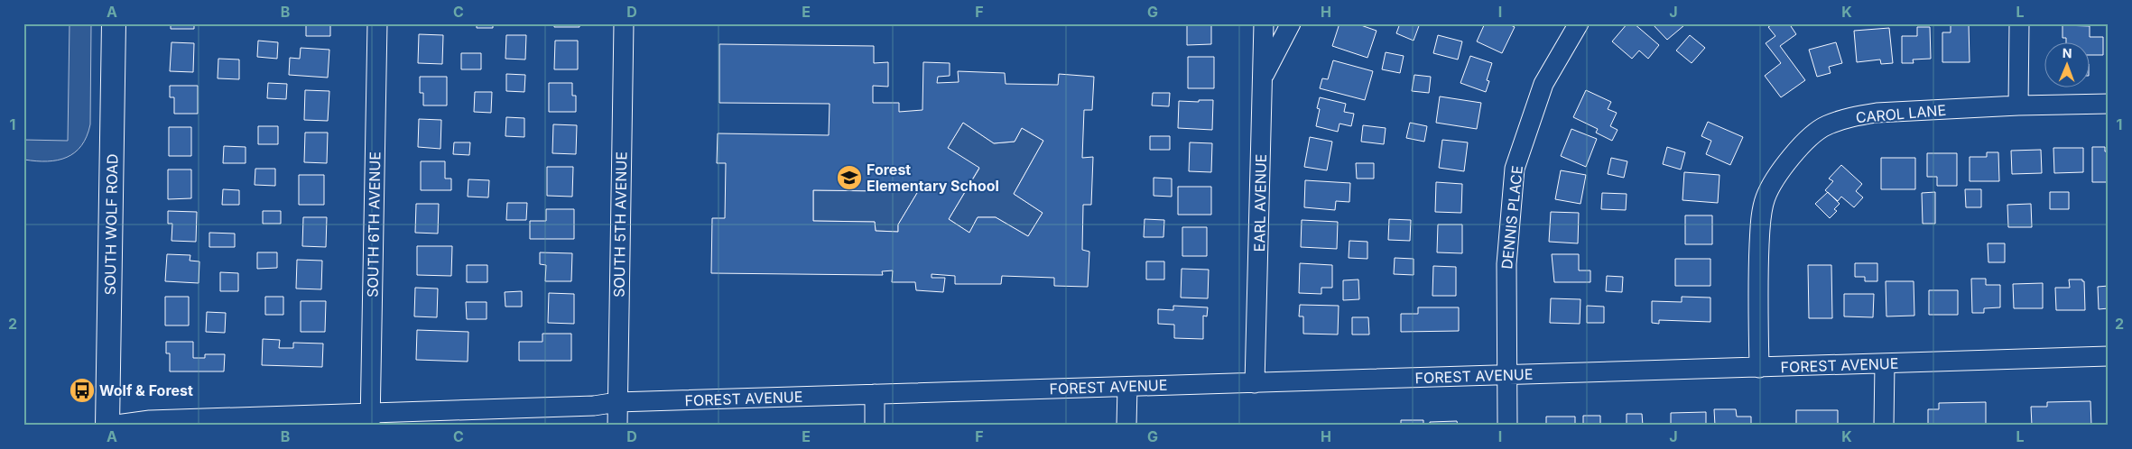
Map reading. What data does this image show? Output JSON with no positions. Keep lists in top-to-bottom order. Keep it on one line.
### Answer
{"streets":{"main road":["SOUTH WOLF ROAD"],"street":["CAROL LANE","EARL AVENUE","DENNIS PLACE","SOUTH 6TH AVENUE","SOUTH 5TH AVENUE","FOREST AVENUE"]},"crossings":[["CAROL LANE","FOREST AVENUE"],["EARL AVENUE","FOREST AVENUE"],["DENNIS PLACE","FOREST AVENUE"],["SOUTH WOLF ROAD","FOREST AVENUE"],["SOUTH 6TH AVENUE","FOREST AVENUE"],["SOUTH 5TH AVENUE","FOREST AVENUE"]],"places":{"school or university":["Forest Elementary School"],"bus stop":["Wolf & Forest"]},"north":"top","grid":{"columns":["A","B","C","D","E","F","G","H","I","J","K","L"],"rows":["1","2"]}}
